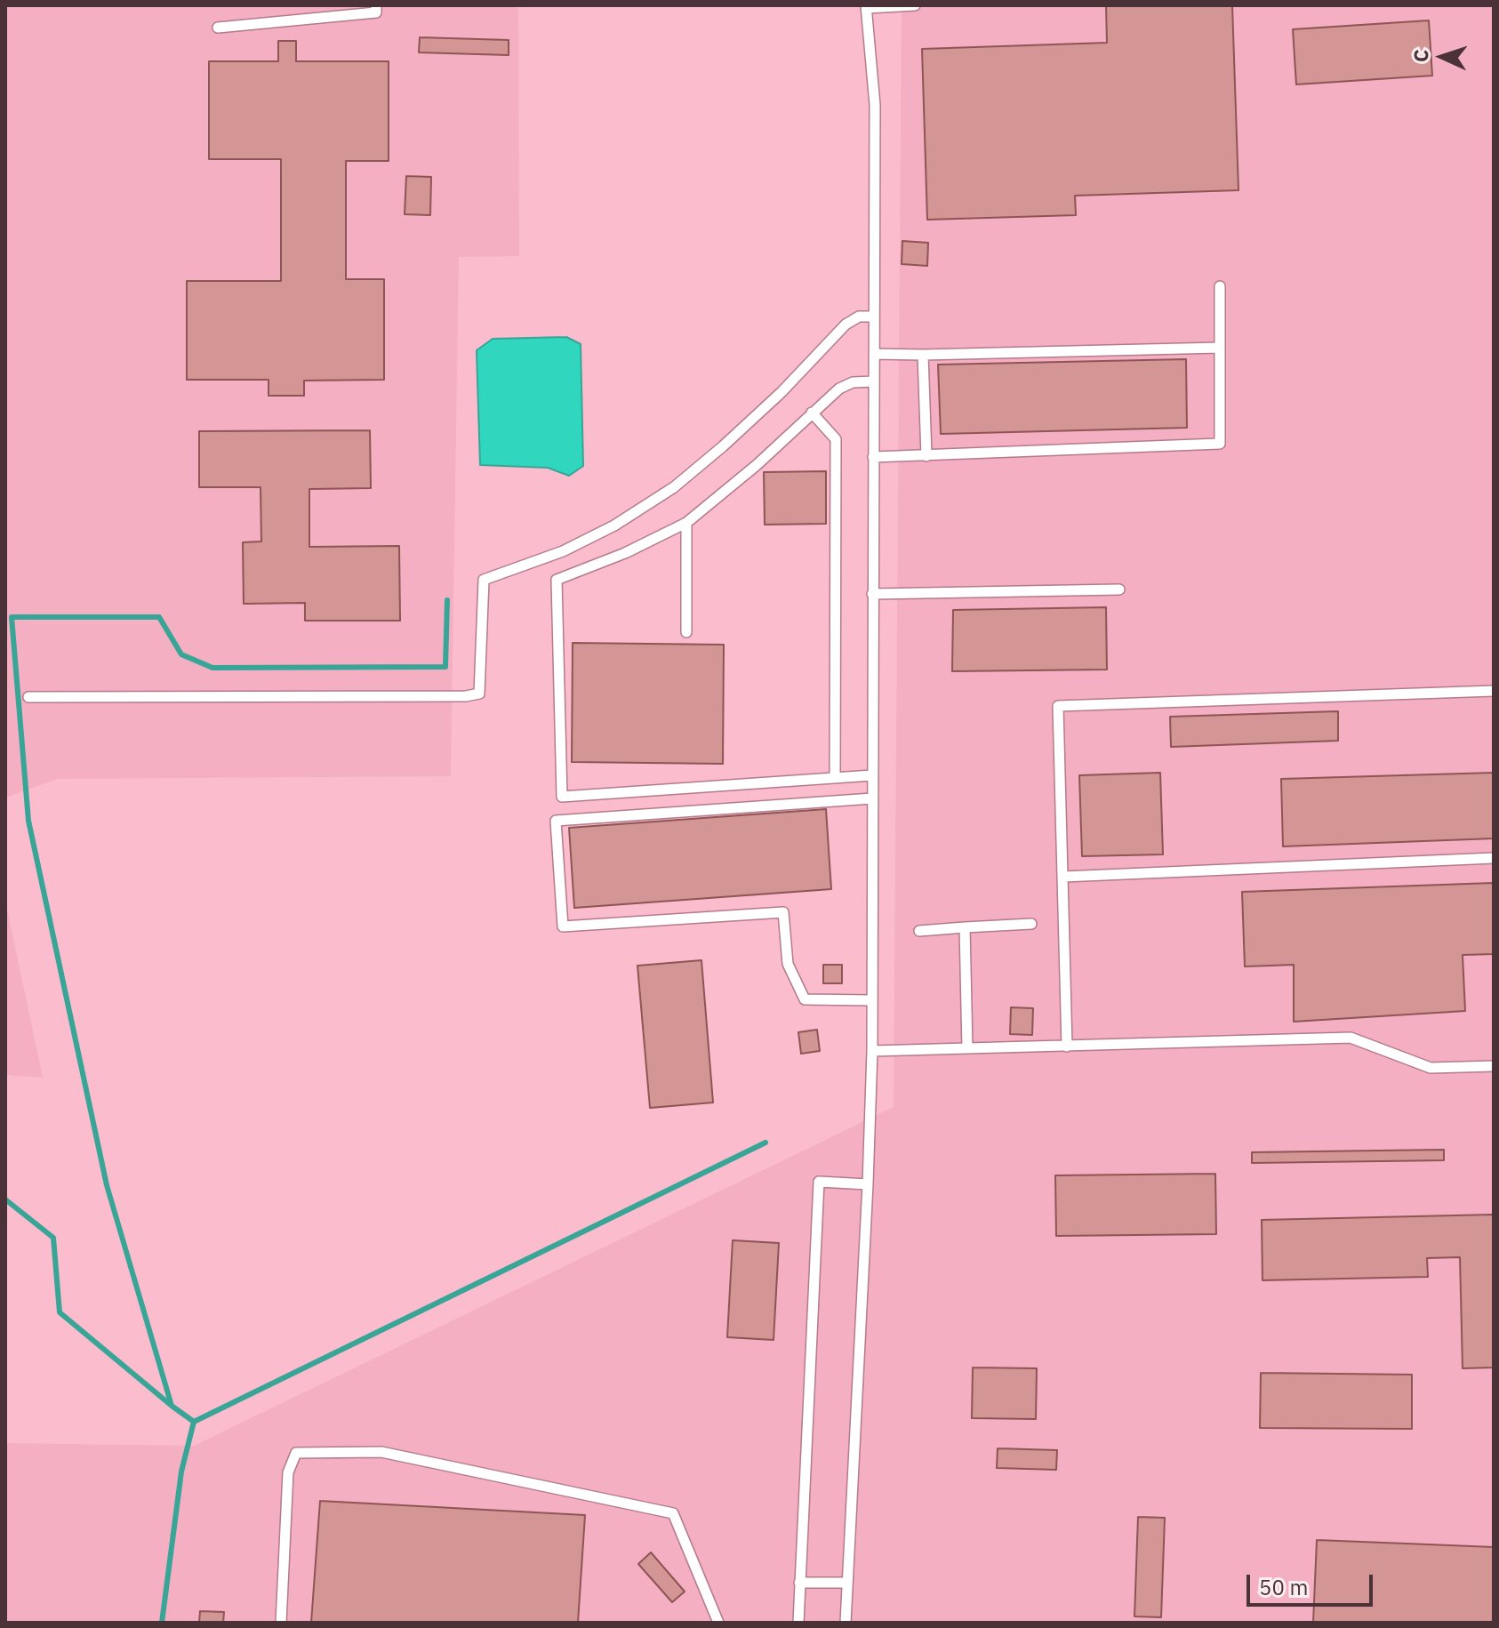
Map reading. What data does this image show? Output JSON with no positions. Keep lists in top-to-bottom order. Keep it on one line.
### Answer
{"scale_bar":"50 m","north":"left"}
